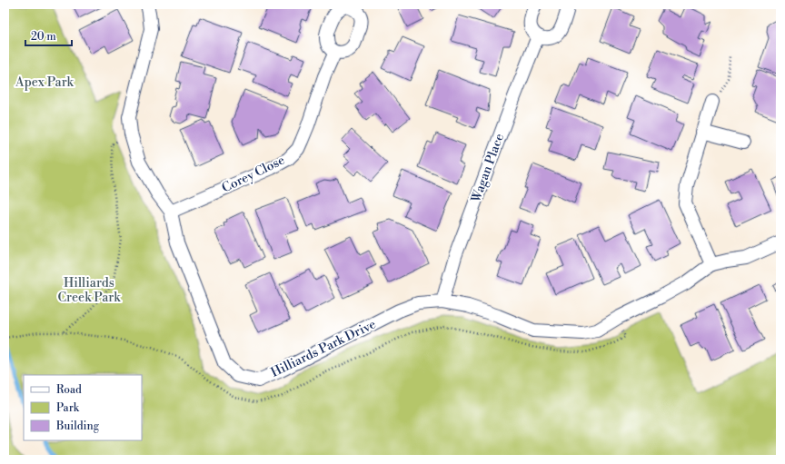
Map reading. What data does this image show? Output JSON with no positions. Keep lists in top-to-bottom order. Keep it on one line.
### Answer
{"streets":{"street":["Wagan Place","Corey Close","Hilliards Park Drive"]},"crossings":[["Wagan Place","Hilliards Park Drive"],["Corey Close","Hilliards Park Drive"]],"parks":["Apex Park","Hilliards Creek Park"],"legend":["Road","Park","Building"],"scale_bar":"20 m"}
